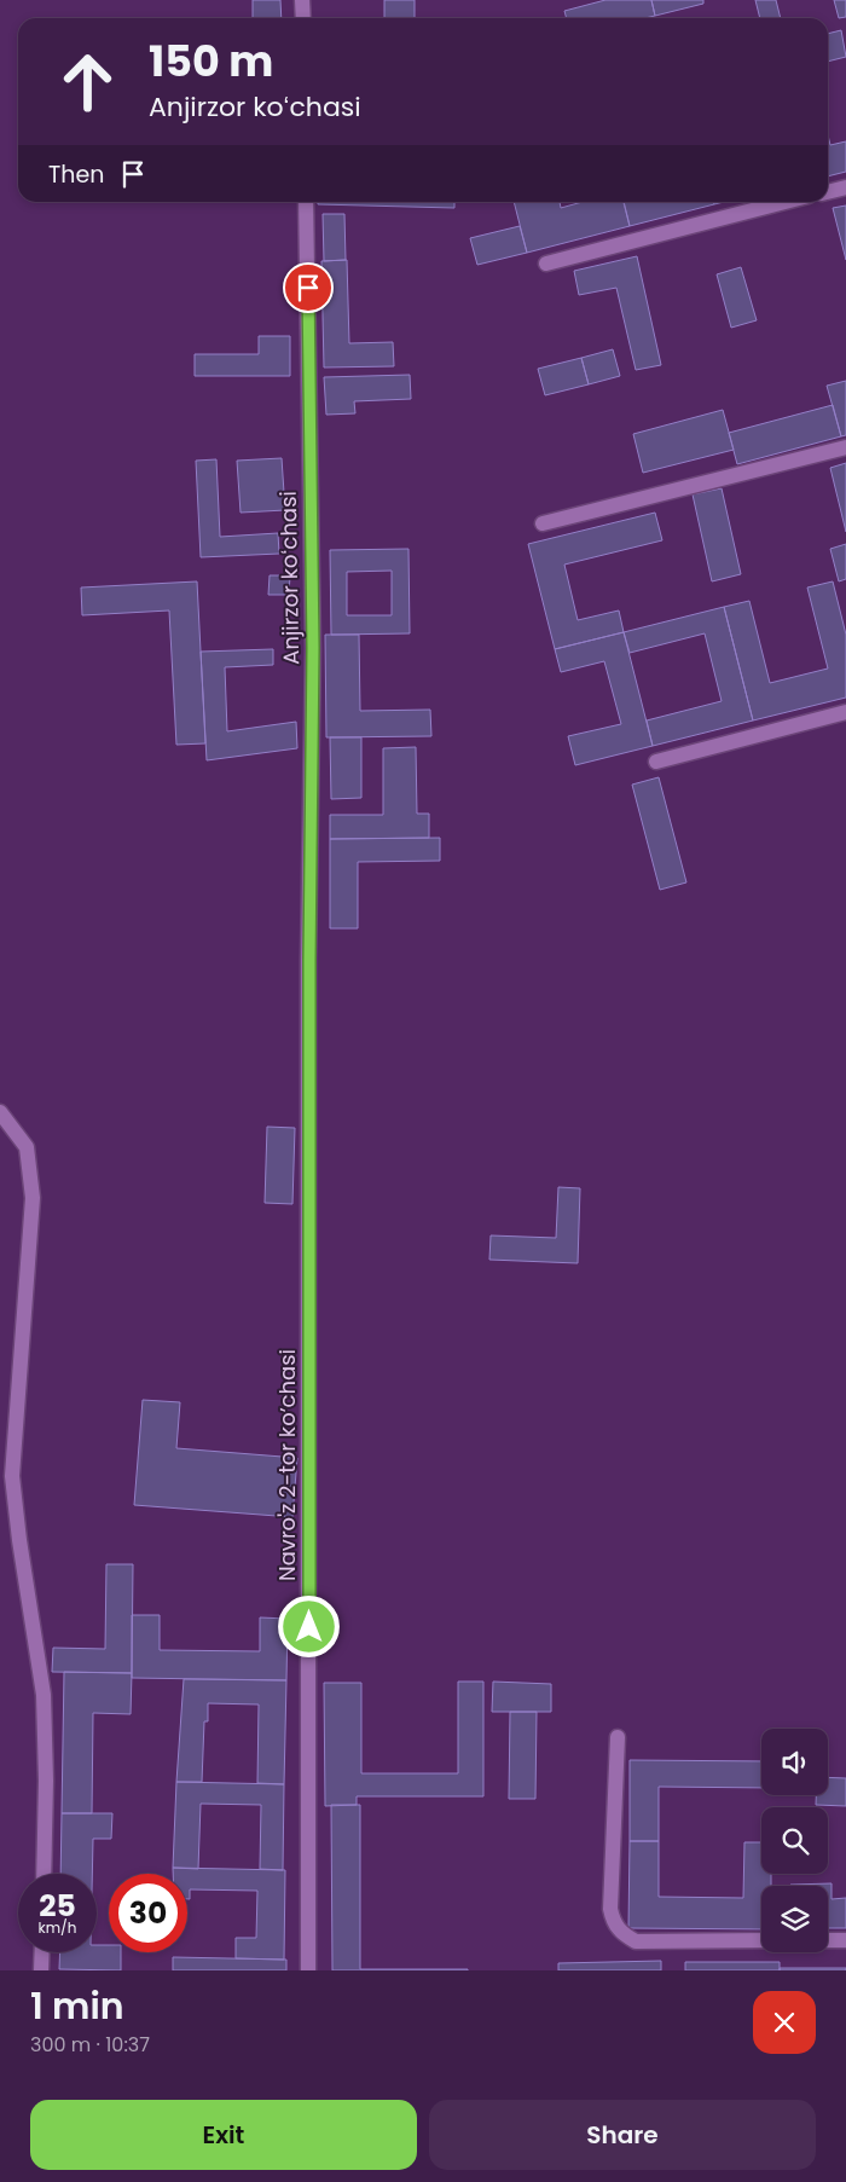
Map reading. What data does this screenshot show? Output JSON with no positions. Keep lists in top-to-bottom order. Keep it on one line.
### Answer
{"streets":{"street":["Anjirzor koʻchasi"]},"page":{"turn":["150 m","Anjirzor koʻchasi"],"then":"Then","speed":"25 km/h","limit":"30","heading":["1 min","300 m · 10:37"],"buttons":["Exit","Share"]}}
